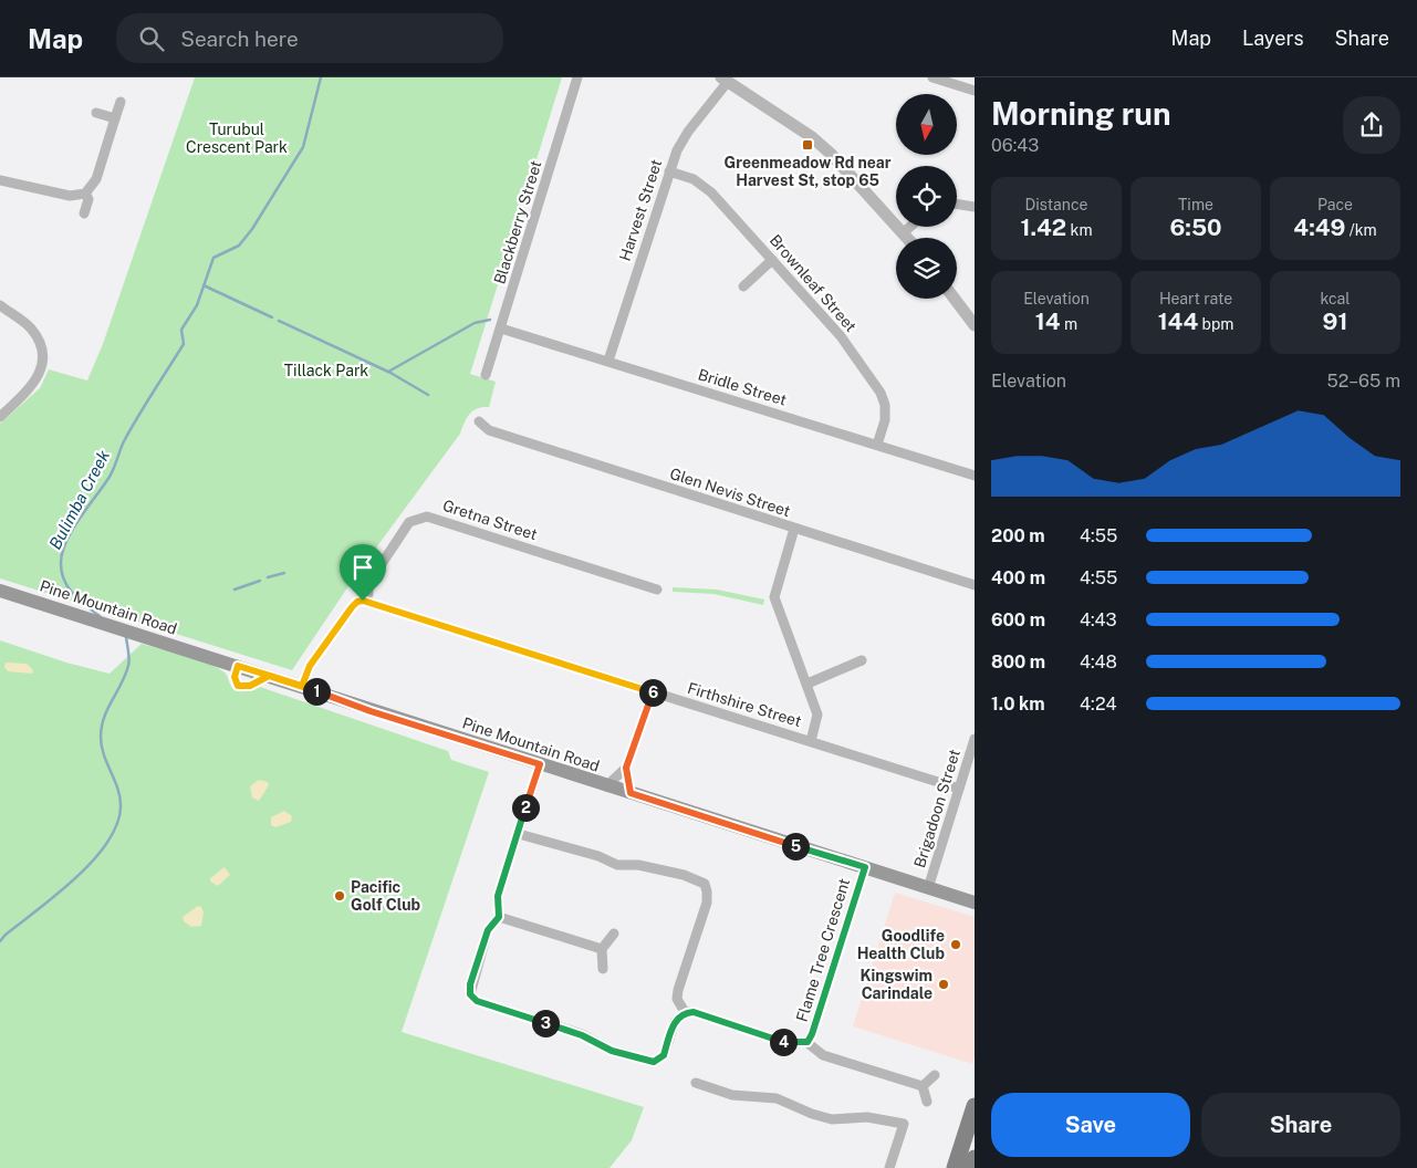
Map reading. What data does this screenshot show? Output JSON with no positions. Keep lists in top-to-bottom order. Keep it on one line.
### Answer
{"streets":{"main road":["Pine Mountain Road"],"street":["Harvest Street","Blackberry Street","Brownleaf Street","Bridle Street","Glen Nevis Street","Gretna Street","Firthshire Street","Brigadoon Street","Flame Tree Crescent"]},"crossings":[["Harvest Street","Brownleaf Street"],["Harvest Street","Bridle Street"],["Blackberry Street","Bridle Street"],["Brownleaf Street","Bridle Street"],["Gretna Street","Pine Mountain Road"],["Gretna Street","Firthshire Street"],["Pine Mountain Road","Brigadoon Street"],["Pine Mountain Road","Flame Tree Crescent"],["Firthshire Street","Brigadoon Street"]],"water":["Bulimba Creek"],"parks":["Turubul Crescent Park","Tillack Park"],"places":{"transit":["Greenmeadow Rd near Harvest St, stop 65"],"other":["Pacific Golf Club","Goodlife Health Club","Kingswim Carindale"]},"north":"bottom","page":{"header":"Map","search":"Search here","nav":["Map","Layers","Share"],"heading":["Morning run","06:43"],"stats":[["Distance","1.42 km"],["Time","6:50"],["Pace","4:49 /km"],["Elevation","14 m"],["Heart rate","144 bpm"],["kcal","91"]],"chart":["Elevation","52–65 m"],"list":[{"name":"200 m","note":"4:55"},{"name":"400 m","note":"4:55"},{"name":"600 m","note":"4:43"},{"name":"800 m","note":"4:48"},{"name":"1.0 km","note":"4:24"}],"pins":["1","6","2","5","3","4"],"buttons":["Save","Share"]}}
